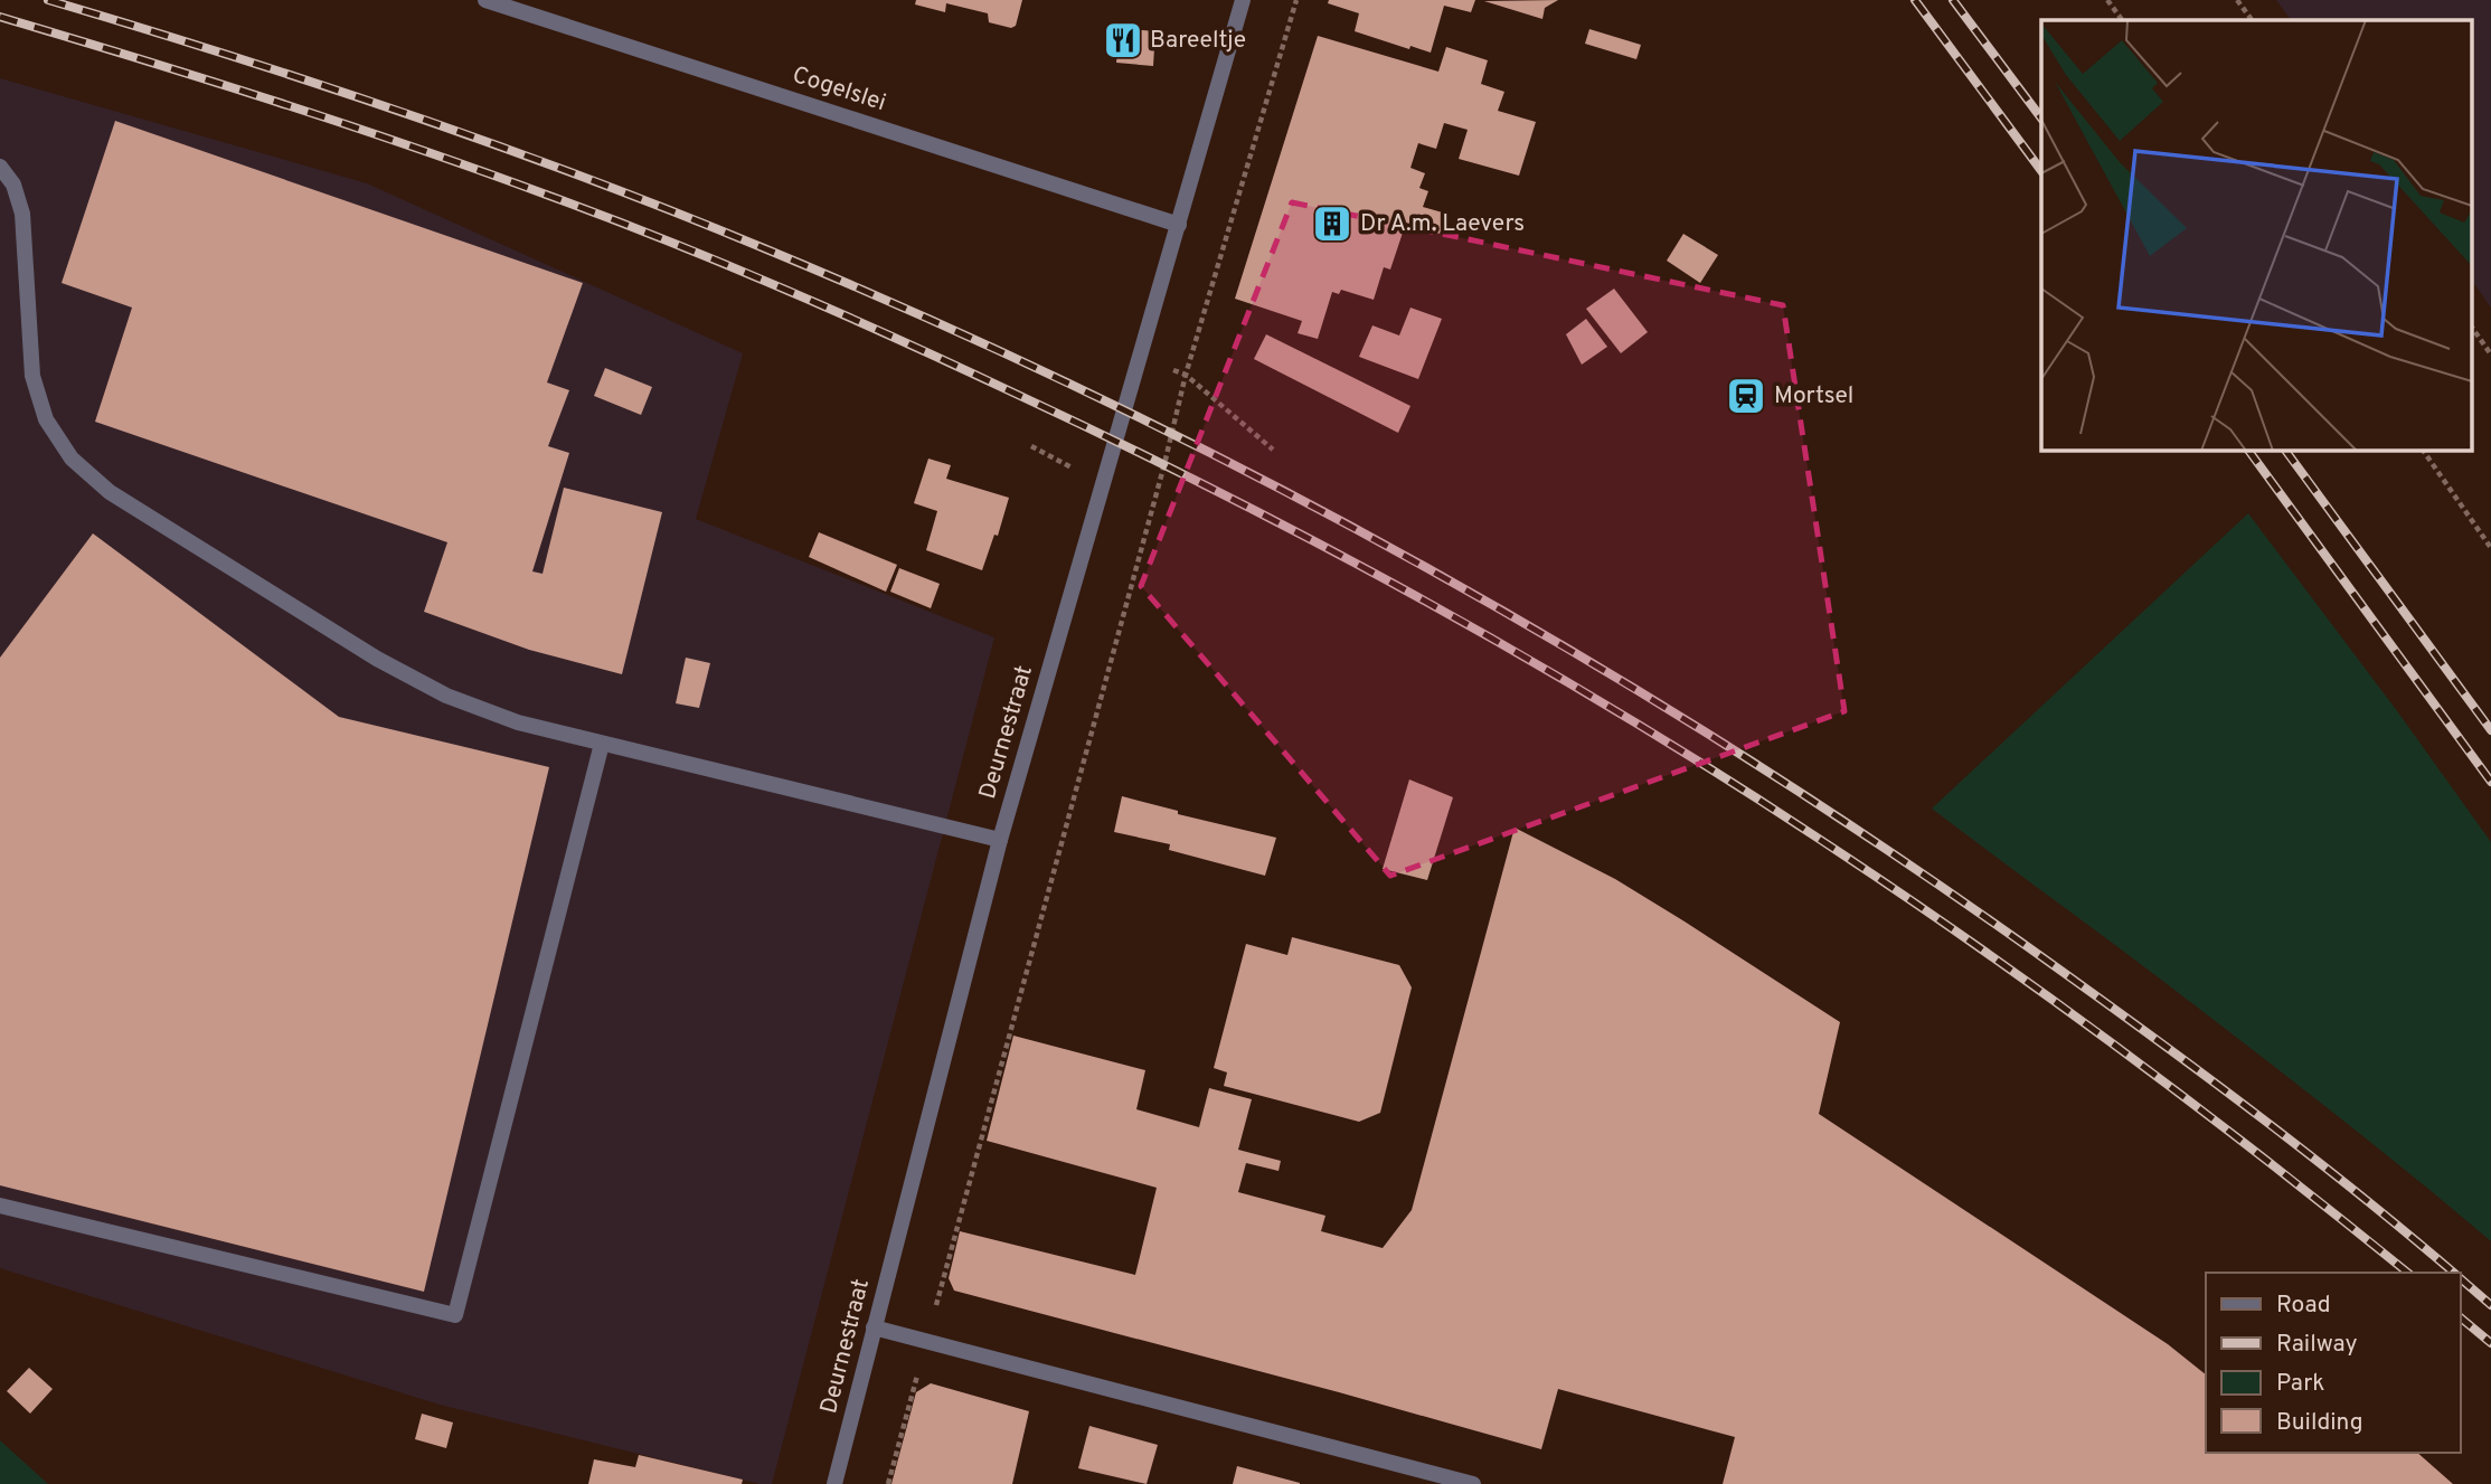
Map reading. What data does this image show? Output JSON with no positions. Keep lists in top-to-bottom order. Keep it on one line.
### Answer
{"streets":{"street":["Cogelslei","Deurnestraat"]},"crossings":[["Cogelslei","Deurnestraat"]],"places":{"restaurant":["Bareeltje"],"building":["Dr A.m. Laevers"],"station":["Mortsel"]},"legend":["Road","Railway","Park","Building"]}
